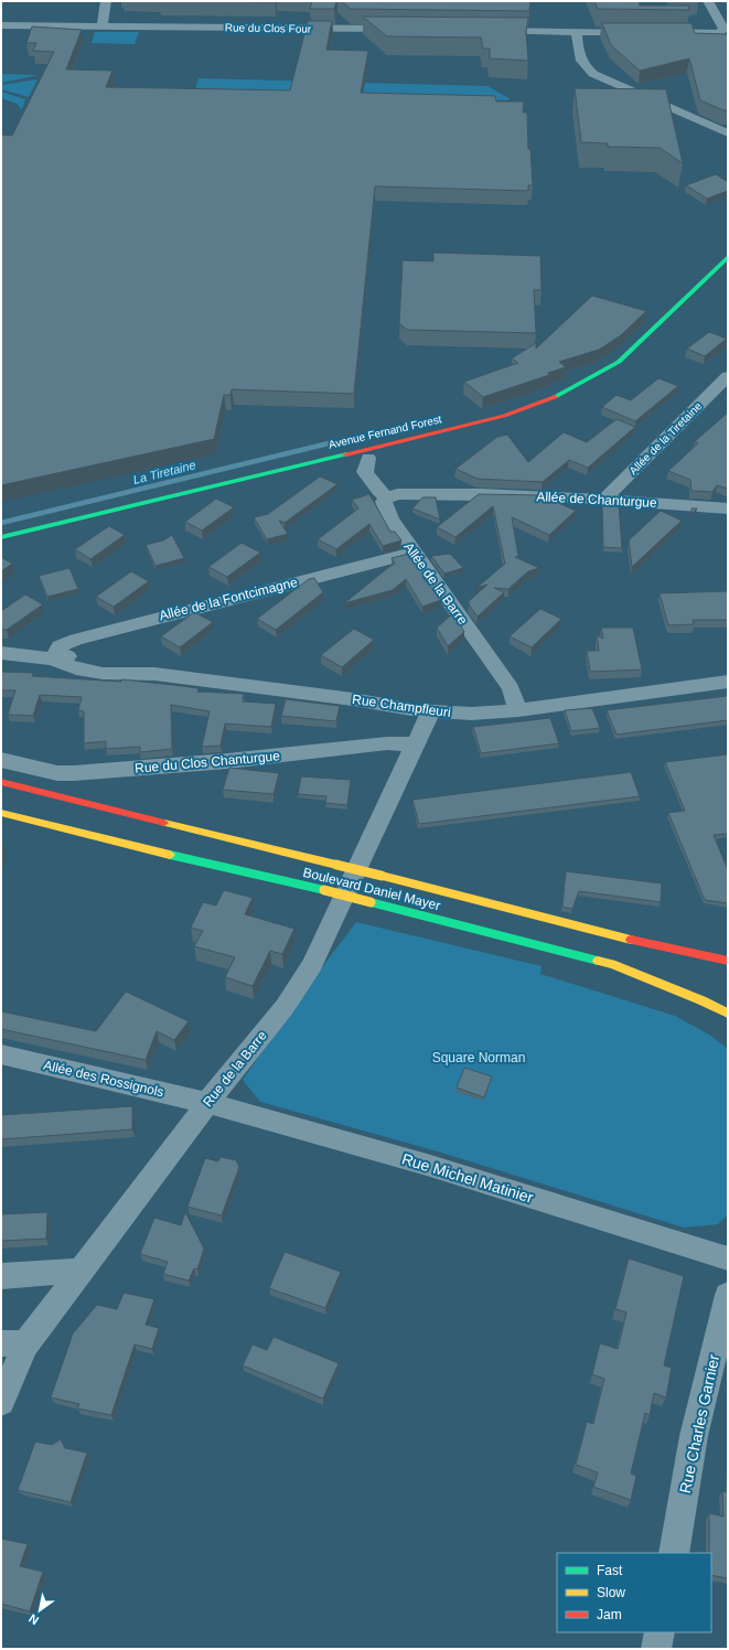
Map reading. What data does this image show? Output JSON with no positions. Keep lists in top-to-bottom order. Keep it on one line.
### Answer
{"streets":{"main road":["Avenue Fernand Forest","Boulevard Daniel Mayer"],"street":["Rue du Clos Four","Allée de la Tiretaine","Allée de Chanturgue","Allée de la Barre","Allée de la Fontcimagne","Rue Champfleuri","Rue du Clos Chanturgue","Rue de la Barre","Allée des Rossignols","Rue Michel Matinier","Rue Charles Garnier"]},"crossings":[["Allée de la Tiretaine","Allée de Chanturgue"],["Allée de Chanturgue","Allée de la Barre"],["Allée de la Barre","Allée de la Fontcimagne"],["Allée de la Barre","Rue Champfleuri"],["Allée de la Fontcimagne","Rue Champfleuri"],["Rue Champfleuri","Rue de la Barre"],["Rue du Clos Chanturgue","Rue de la Barre"],["Rue de la Barre","Allée des Rossignols"],["Rue de la Barre","Rue Michel Matinier"],["Allée des Rossignols","Rue Michel Matinier"]],"water":["La Tiretaine"],"parks":["Square Norman"],"legend":["Fast","Slow","Jam"],"north":"bottom left"}
